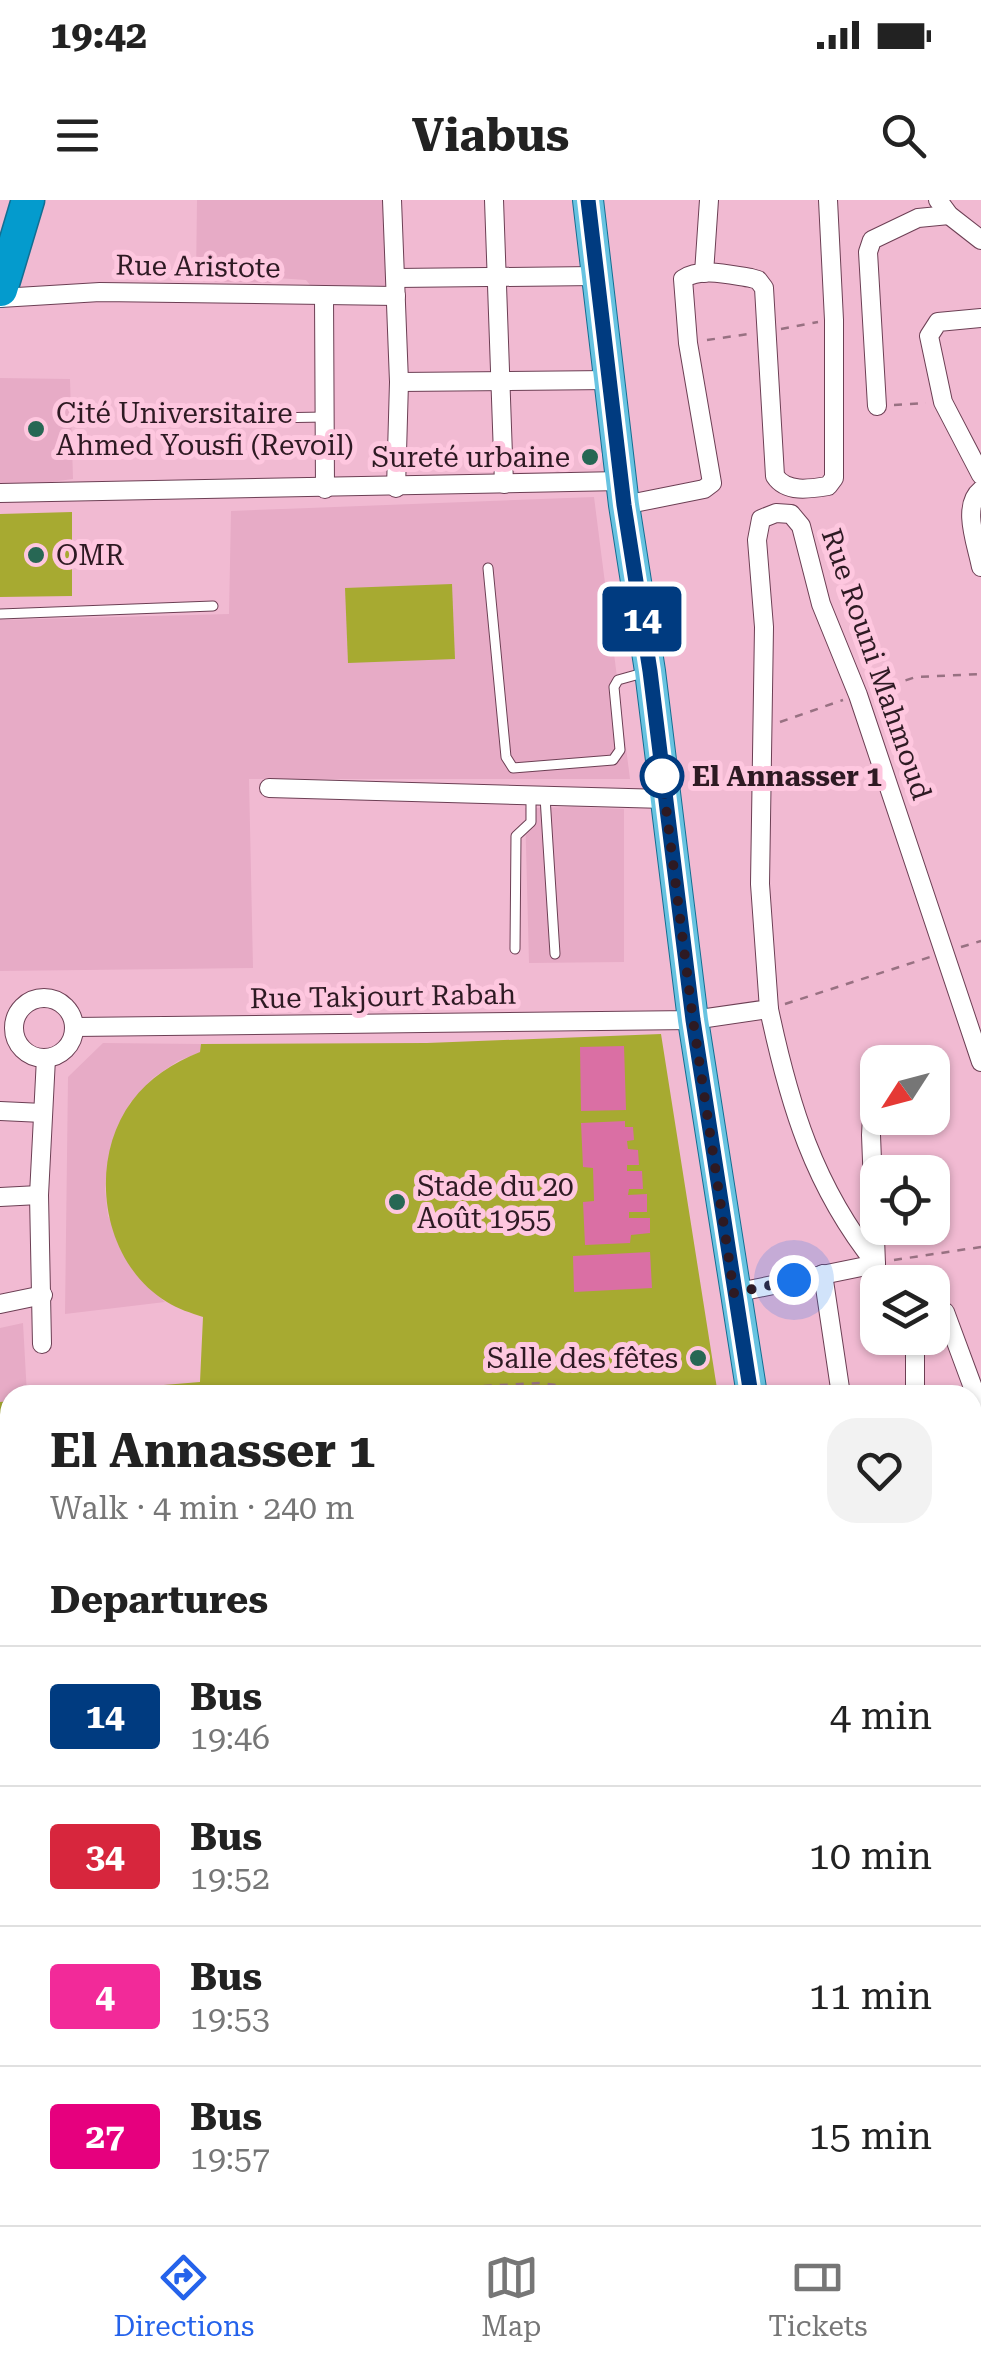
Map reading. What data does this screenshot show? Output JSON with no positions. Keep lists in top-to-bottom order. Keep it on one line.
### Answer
{"streets":{"street":["Rue Aristote","Rue Rouni Mahmoud","Rue Takjourt Rabah"]},"places":["Cité Universitaire Ahmed Yousfi (Revoil)","Sureté urbaine","OMR","El Annasser 1","Stade du 20 Août 1955","Salle des fêtes"],"lines":["bus line 14"],"north":"bottom left","page":{"status":"19:42","header":"Viabus","on_map":"14","heading":[["El Annasser 1","Walk · 4 min · 240 m"],"Departures"],"list":[{"mark":"14","name":"Bus","note":"19:46","value":"4 min"},{"mark":"34","name":"Bus","note":"19:52","value":"10 min"},{"mark":"4","name":"Bus","note":"19:53","value":"11 min"},{"mark":"27","name":"Bus","note":"19:57","value":"15 min"}],"tabs":["Directions","Map","Tickets"]}}
